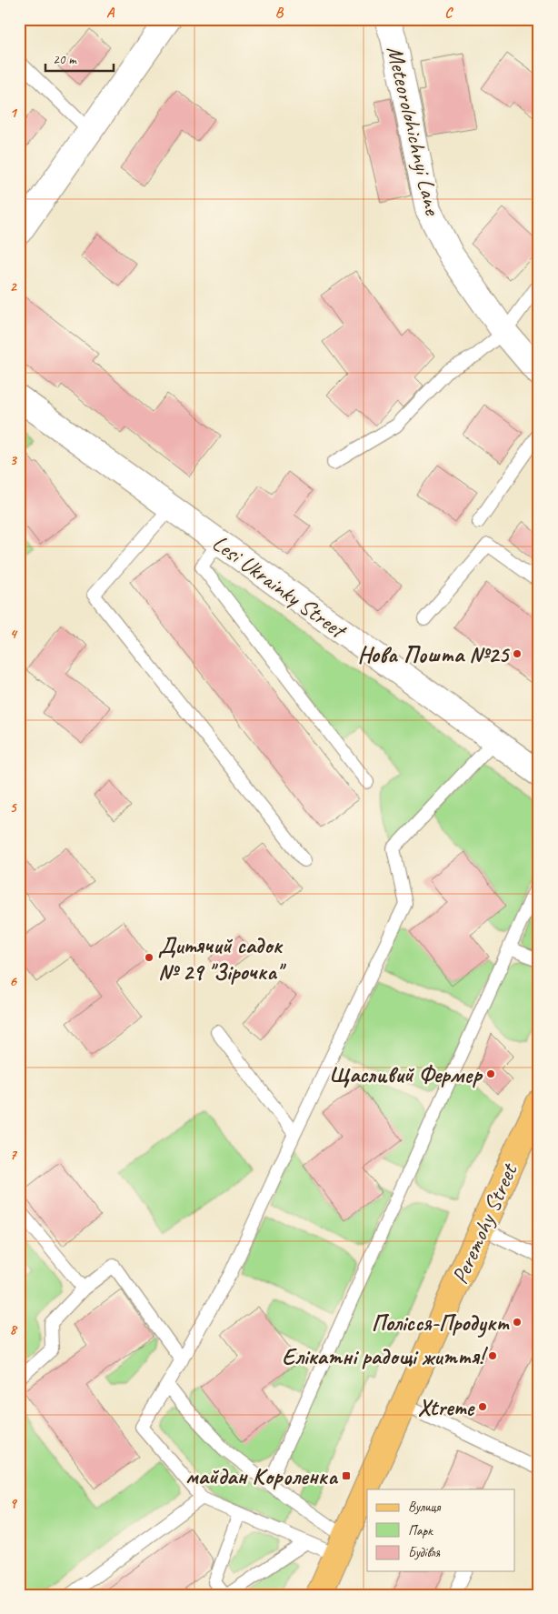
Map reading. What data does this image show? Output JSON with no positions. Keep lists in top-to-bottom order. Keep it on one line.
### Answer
{"streets":{"main road":["Peremohy Street"],"street":["Meteorolohichnyi Lane","Lesi Ukrainky Street"]},"places":{"other":["Нова Пошта №25","Дитячий садок № 29 \"Зірочка\"","Щасливий Фермер","Полісся-Продукт","Елікатні радощі життя!","Xtreme"],"transit":["майдан Короленка"]},"legend":["Вулиця","Парк","Будівля"],"scale_bar":"20 m","grid":{"columns":["A","B","C"],"rows":["1","2","3","4","5","6","7","8","9"]}}
